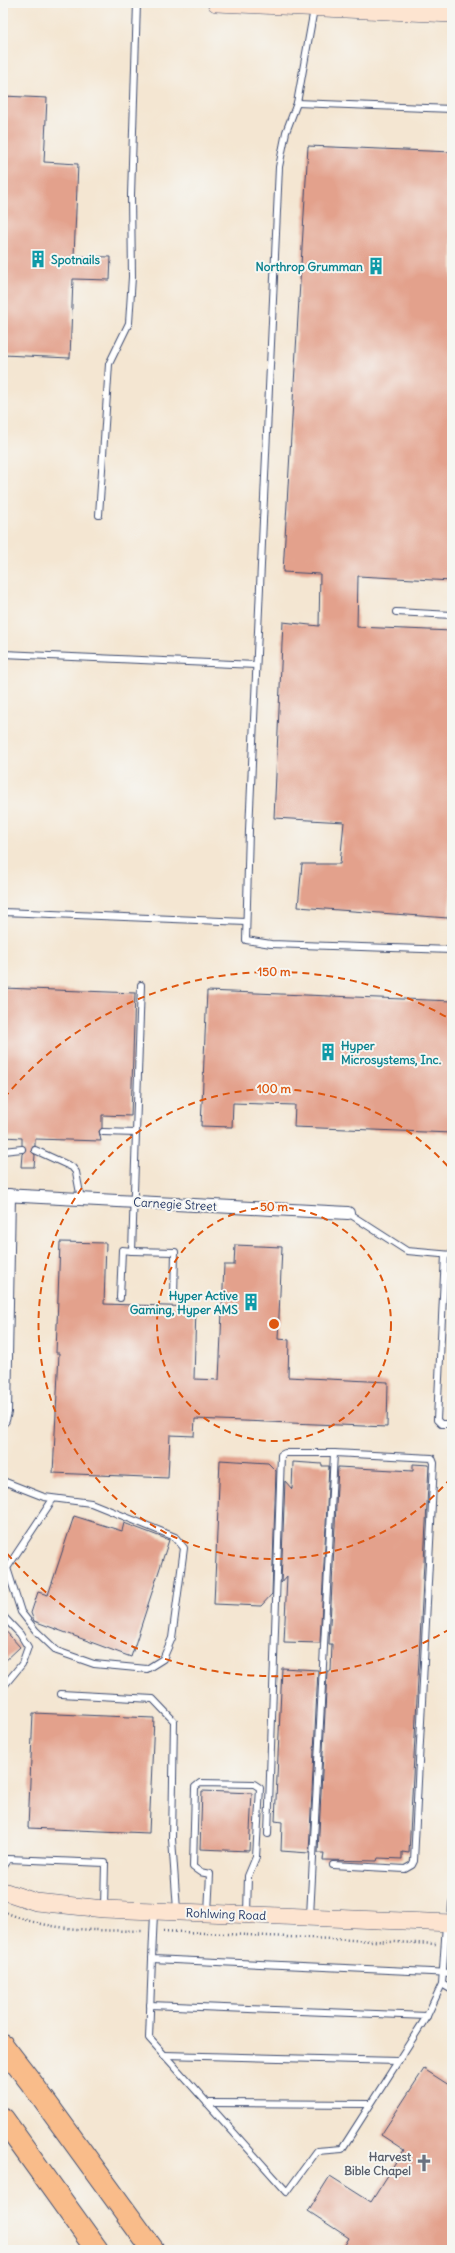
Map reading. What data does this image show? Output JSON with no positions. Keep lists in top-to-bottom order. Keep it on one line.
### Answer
{"streets":{"main road":["Rohlwing Road"],"street":["Carnegie Street"]},"places":{"building":["Spotnails","Northrop Grumman","Hyper Microsystems, Inc.","Hyper Active Gaming, Hyper AMS"],"church":["Harvest Bible Chapel"]},"rings":["150 m","100 m","50 m"]}
